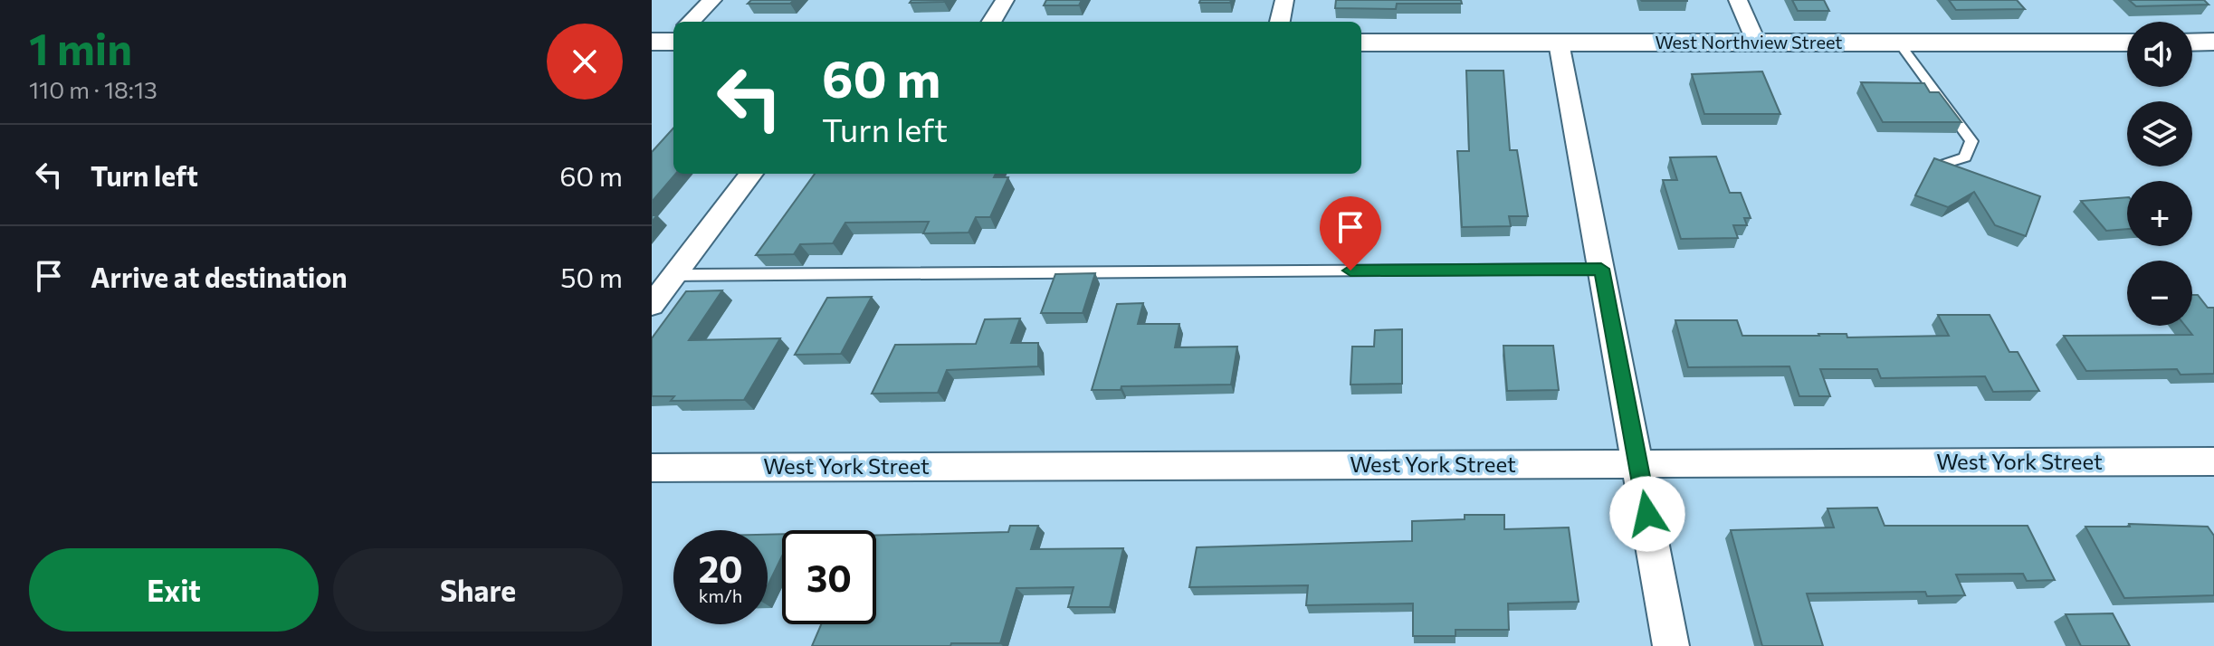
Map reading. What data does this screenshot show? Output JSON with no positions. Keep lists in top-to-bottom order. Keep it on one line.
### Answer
{"streets":{"street":["West Northview Street","West York Street"]},"page":{"heading":["1 min","110 m · 18:13"],"map_buttons":["+","−"],"turn":["60 m","Turn left"],"list":[{"name":"Turn left","value":"60 m"},{"name":"Arrive at destination","value":"50 m"}],"speed":"20 km/h","limit":"30","buttons":["Exit","Share"]}}
